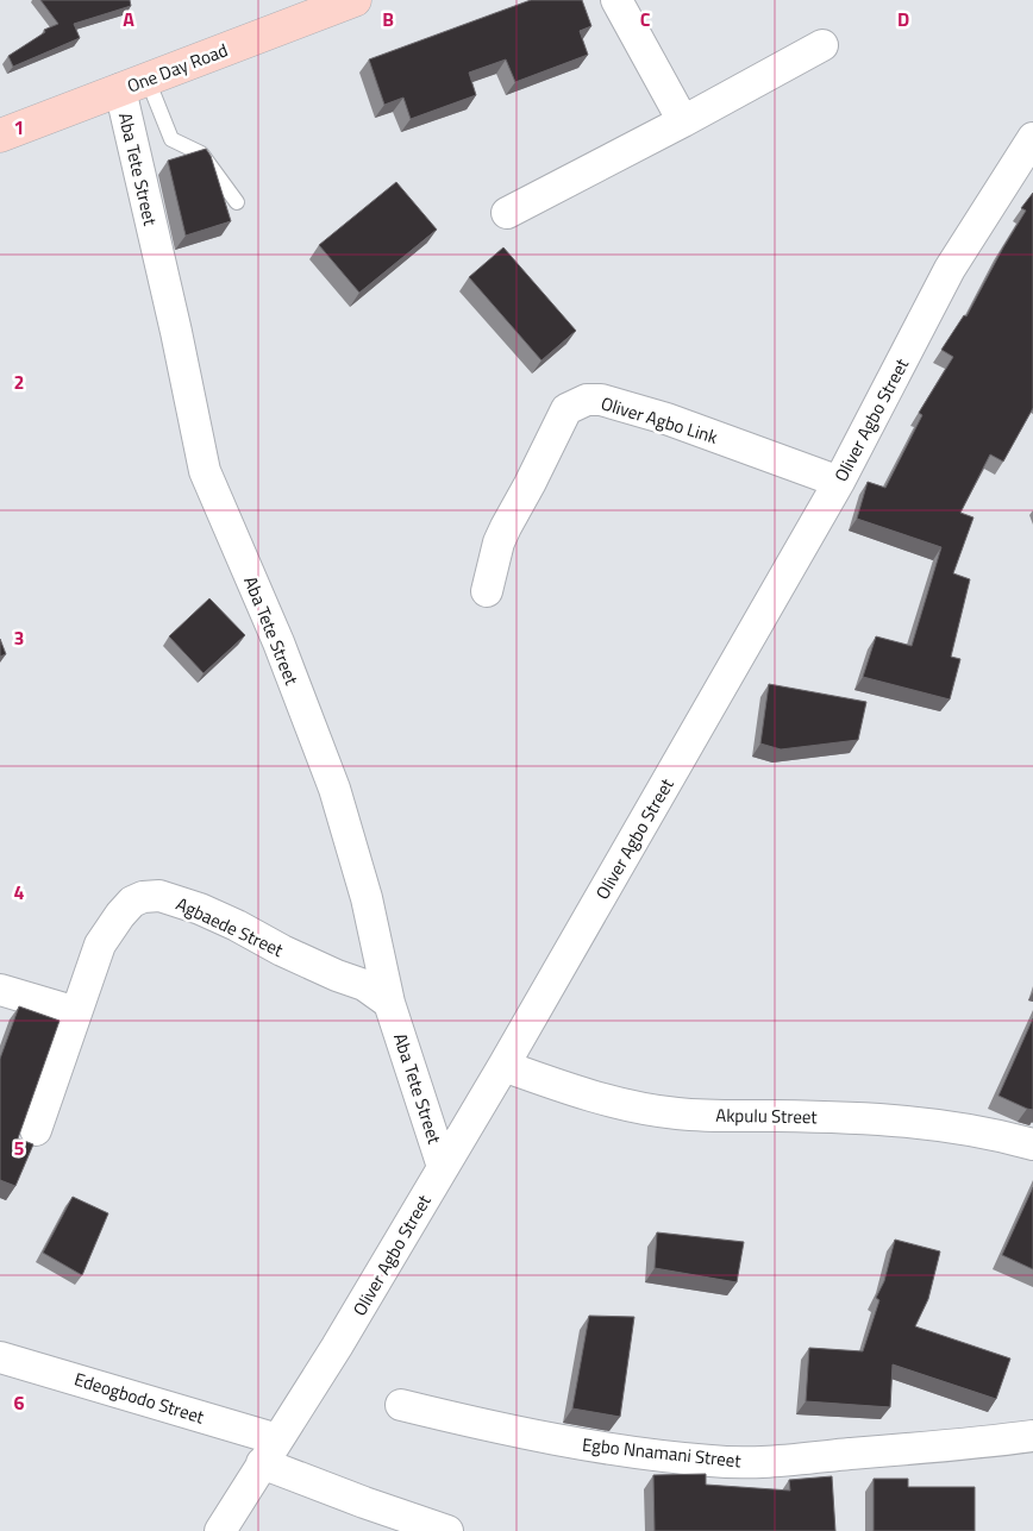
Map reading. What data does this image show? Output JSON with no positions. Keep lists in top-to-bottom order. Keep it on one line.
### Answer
{"streets":{"main road":["One Day Road"],"street":["Aba Tete Street","Oliver Agbo Link","Oliver Agbo Street","Agbaede Street","Akpulu Street","Edeogbodo Street","Egbo Nnamani Street"]},"crossings":[["One Day Road","Aba Tete Street"],["Aba Tete Street","Oliver Agbo Street"],["Aba Tete Street","Agbaede Street"],["Oliver Agbo Link","Oliver Agbo Street"],["Oliver Agbo Street","Akpulu Street"],["Oliver Agbo Street","Edeogbodo Street"]],"grid":{"columns":["A","B","C","D"],"rows":["1","2","3","4","5","6"]}}
